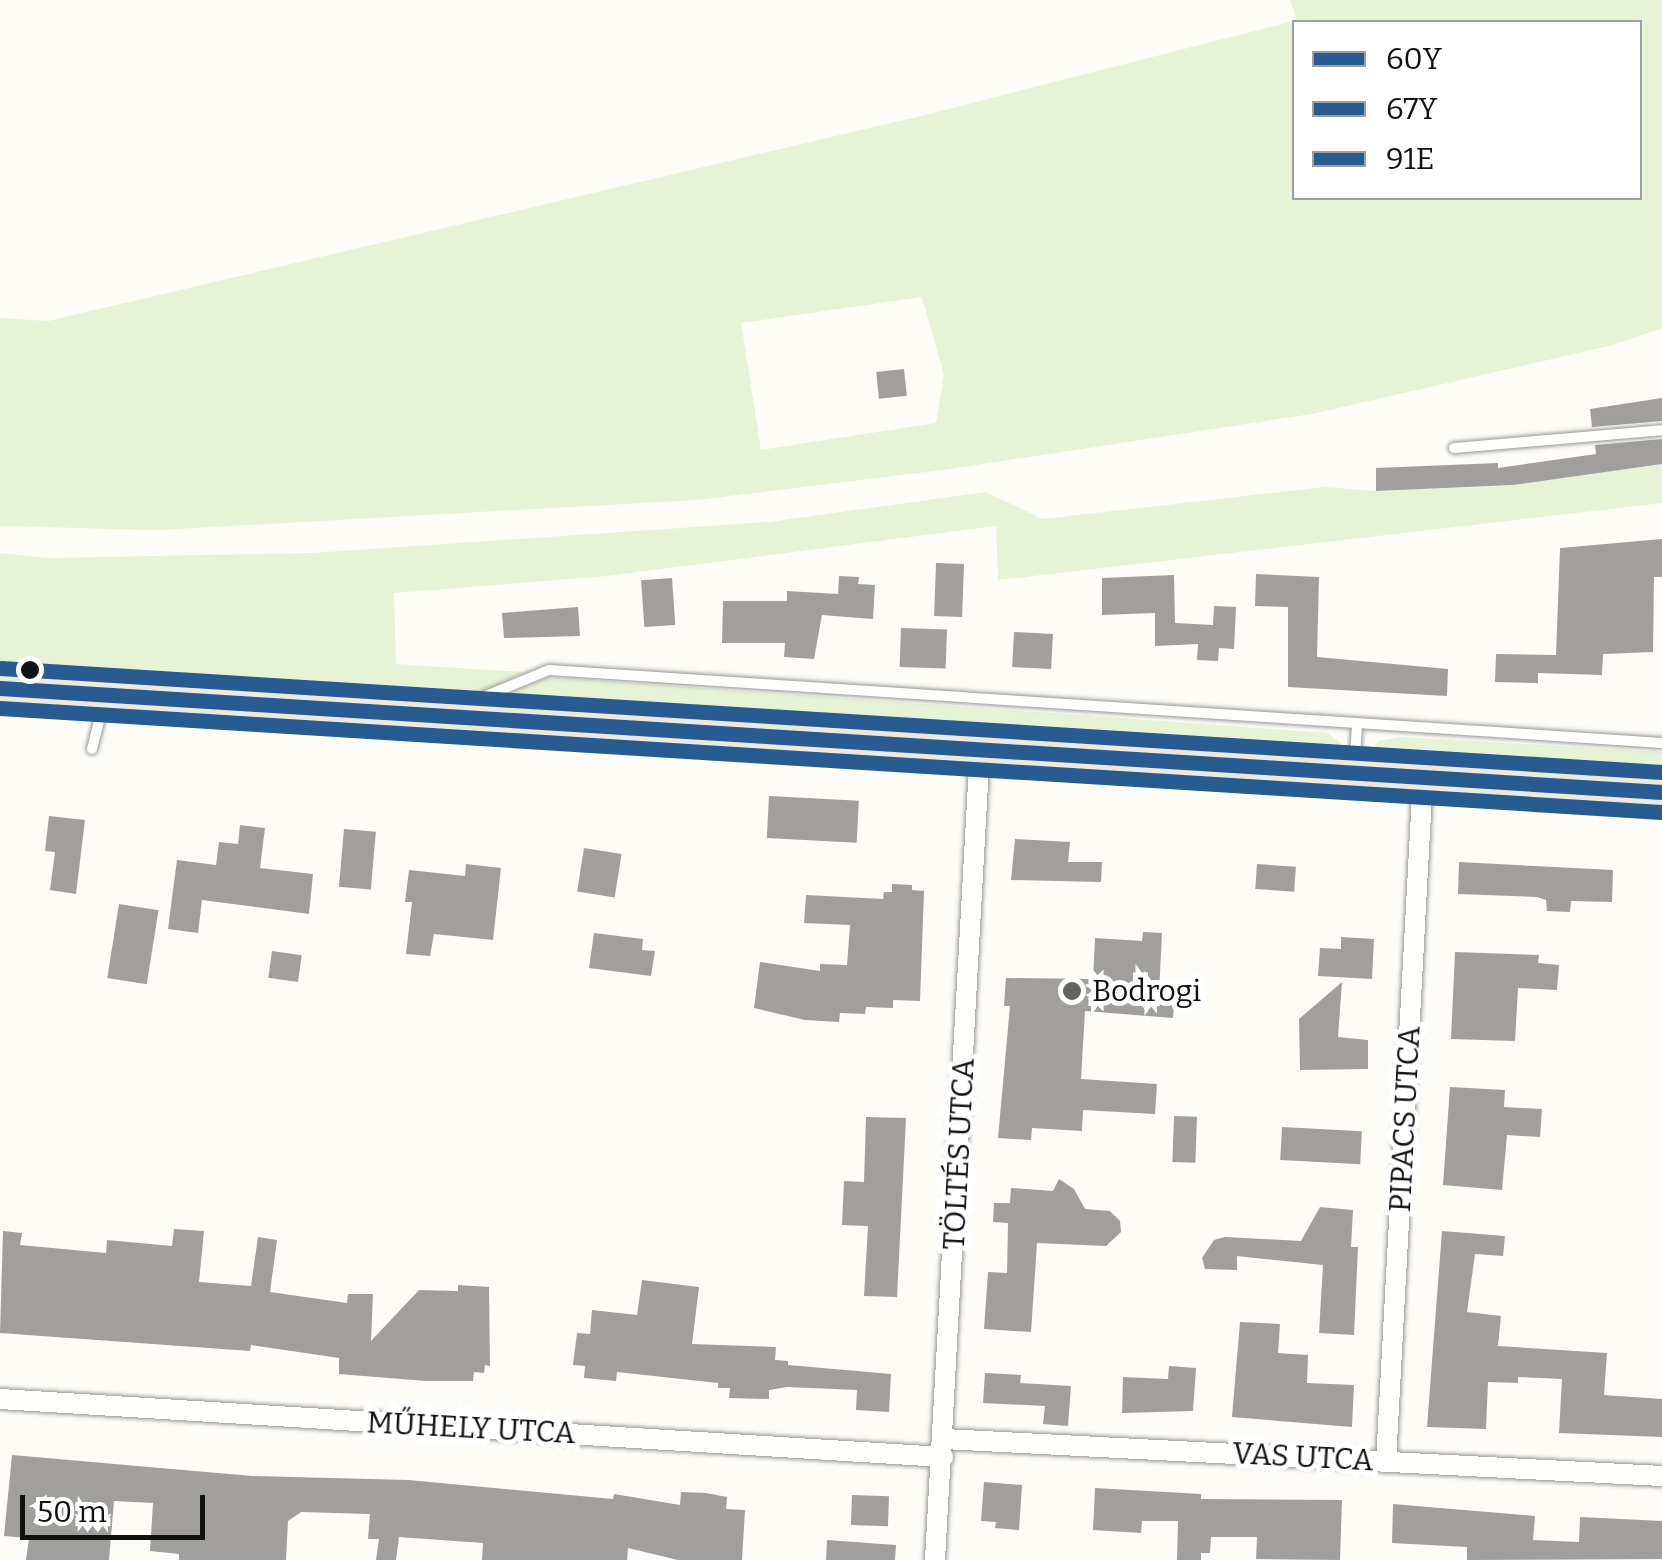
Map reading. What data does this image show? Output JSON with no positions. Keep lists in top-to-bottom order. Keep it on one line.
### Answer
{"streets":{"street":["PIPACS UTCA","TÖLTÉS UTCA","MŰHELY UTCA","VAS UTCA"]},"crossings":[["PIPACS UTCA","VAS UTCA"],["TÖLTÉS UTCA","MŰHELY UTCA"],["TÖLTÉS UTCA","VAS UTCA"],["MŰHELY UTCA","VAS UTCA"]],"places":["Bodrogi"],"lines":["transit line 91E","transit line 60Y","transit line 67Y"],"legend":["60Y","67Y","91E"],"scale_bar":"50 m"}
